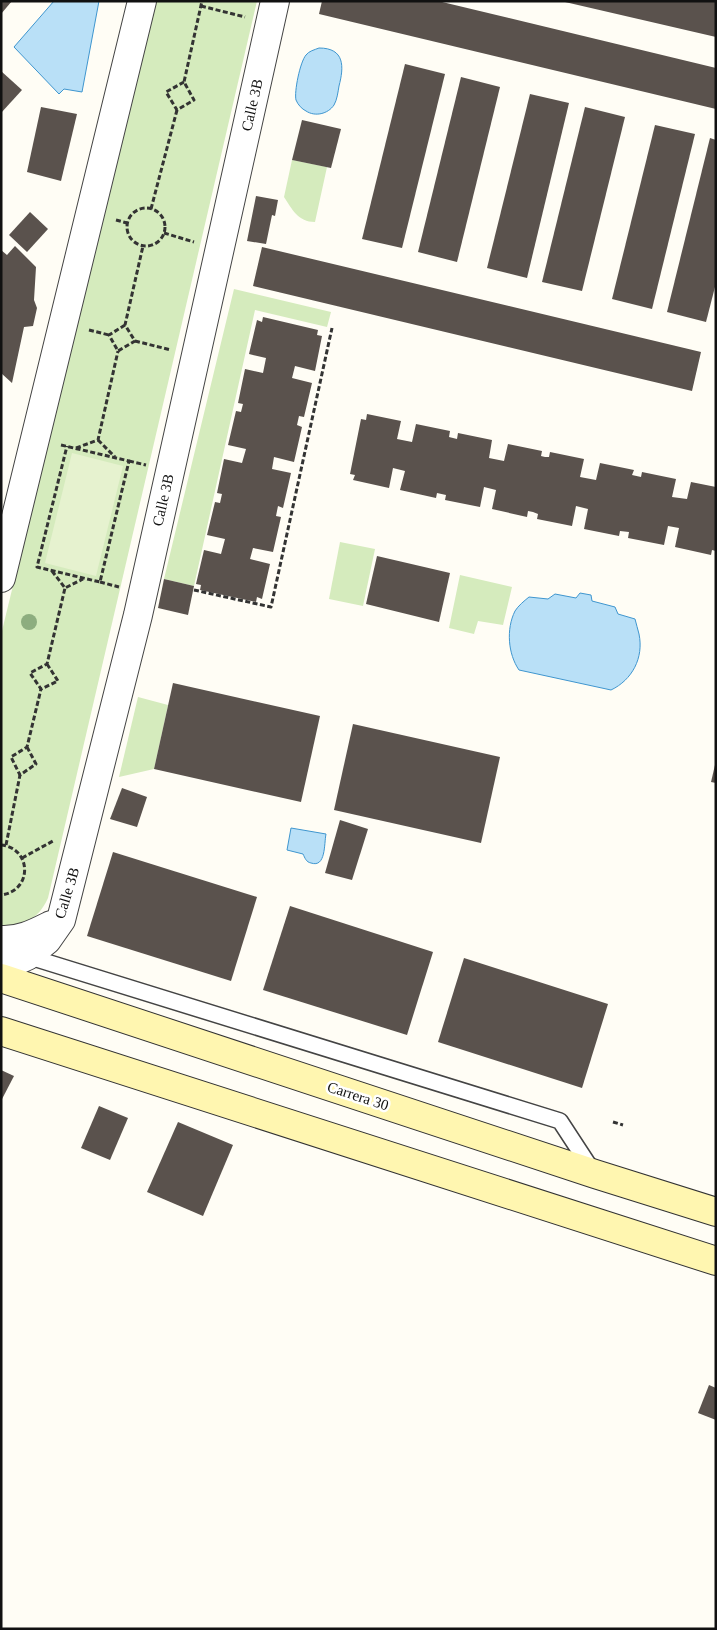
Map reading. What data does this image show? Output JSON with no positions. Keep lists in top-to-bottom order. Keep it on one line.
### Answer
{"streets":{"main road":["Carrera 30"],"street":["Calle 3B"]}}
